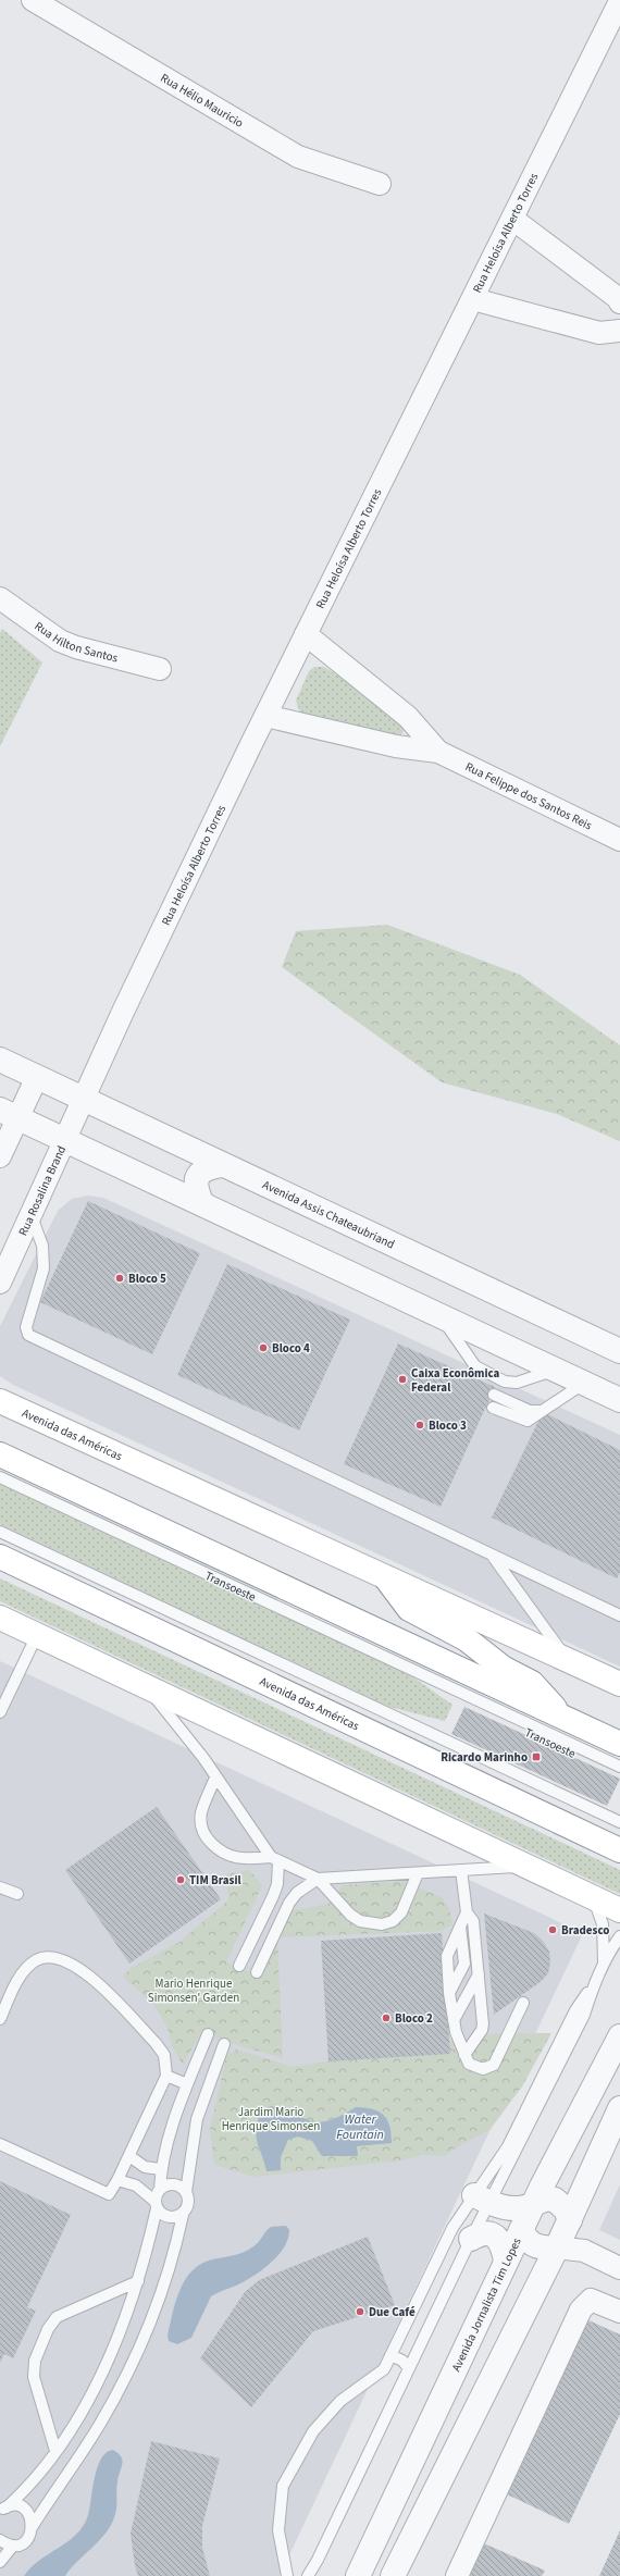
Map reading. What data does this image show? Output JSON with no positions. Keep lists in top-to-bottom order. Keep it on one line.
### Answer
{"streets":{"main road":["Avenida das Américas"],"street":["Rua Hélio Mauricio","Rua Heloísa Alberto Torres","Rua Hilton Santos","Rua Felippe dos Santos Reis","Rua Rosalina Brand","Avenida Assis Chateaubriand","Avenida Jornalista Tim Lopes"],"lane":["Transoeste"]},"crossings":[["Rua Heloísa Alberto Torres","Rua Felippe dos Santos Reis"],["Rua Heloísa Alberto Torres","Rua Rosalina Brand"],["Rua Heloísa Alberto Torres","Avenida Assis Chateaubriand"],["Rua Rosalina Brand","Avenida Assis Chateaubriand"]],"water":["Water Fountain"],"parks":["Mario Henrique Simonsen' Garden","Jardim Mario Henrique Simonsen"],"places":{"other":["Bloco 5","Bloco 4","Caixa Econômica Federal","Bloco 3","TIM Brasil","Bradesco","Bloco 2","Due Café"],"transit":["Ricardo Marinho"]}}
